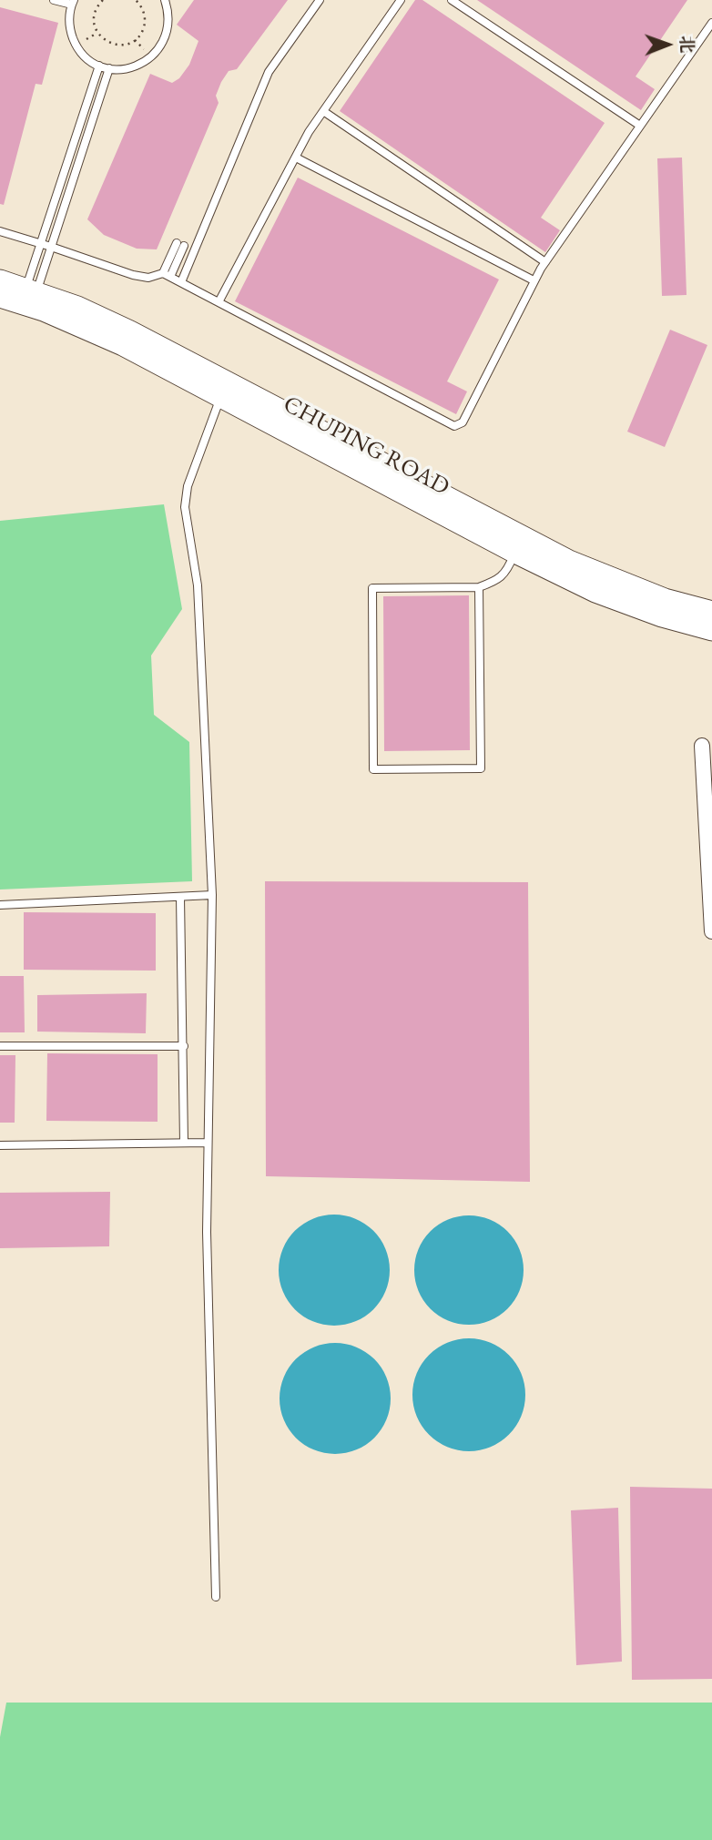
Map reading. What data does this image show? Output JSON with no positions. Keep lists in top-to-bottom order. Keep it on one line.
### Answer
{"streets":{"main road":["CHUPING ROAD"]},"north":"right"}
